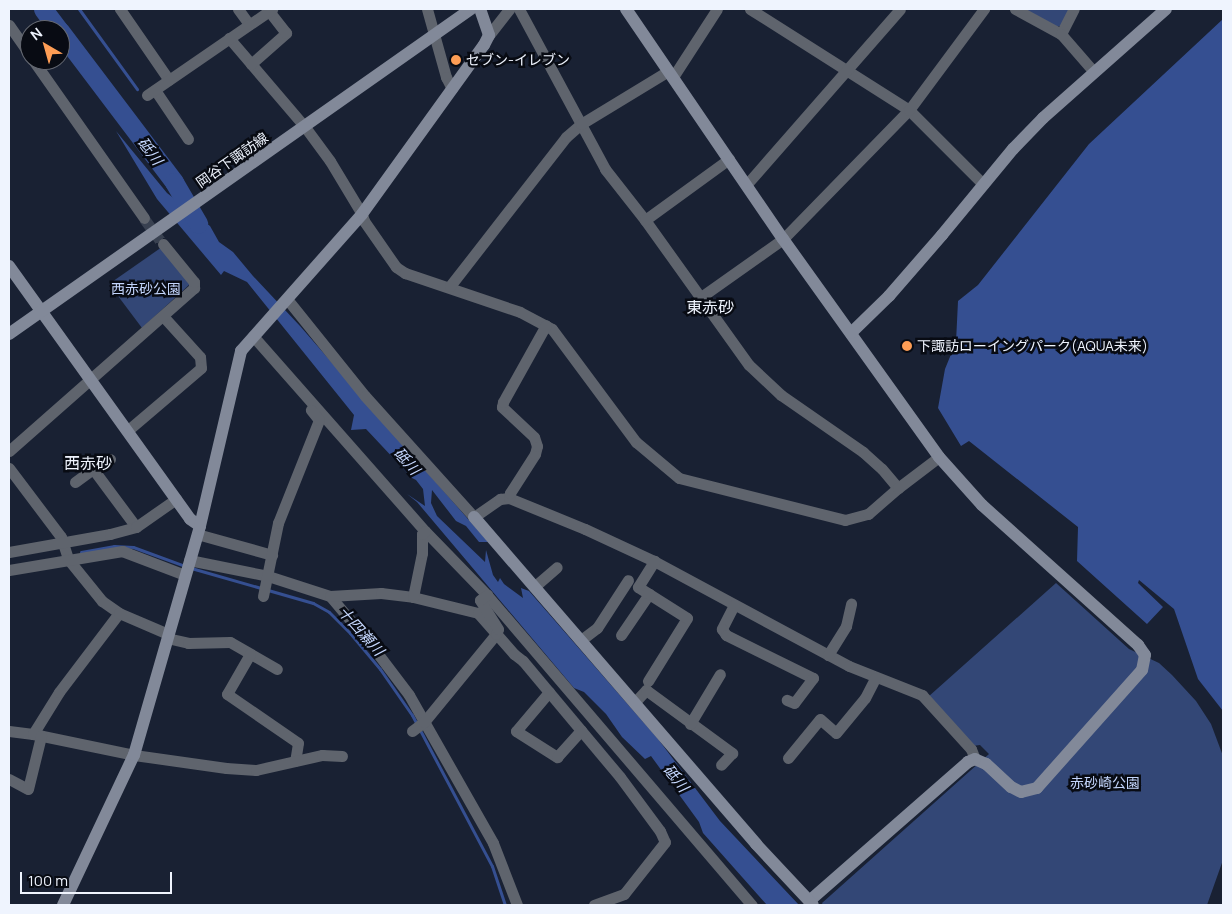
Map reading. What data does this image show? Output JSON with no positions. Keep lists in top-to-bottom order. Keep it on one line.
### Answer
{"streets":{"street":["岡谷下諏訪線"]},"districts":["東赤砂","西赤砂"],"water":["砥川","十四瀬川"],"parks":["西赤砂公園","赤砂崎公園"],"places":["セブン-イレブン","下諏訪ローイングパーク(AQUA未来)"],"scale_bar":"100 m","north":"top left"}
